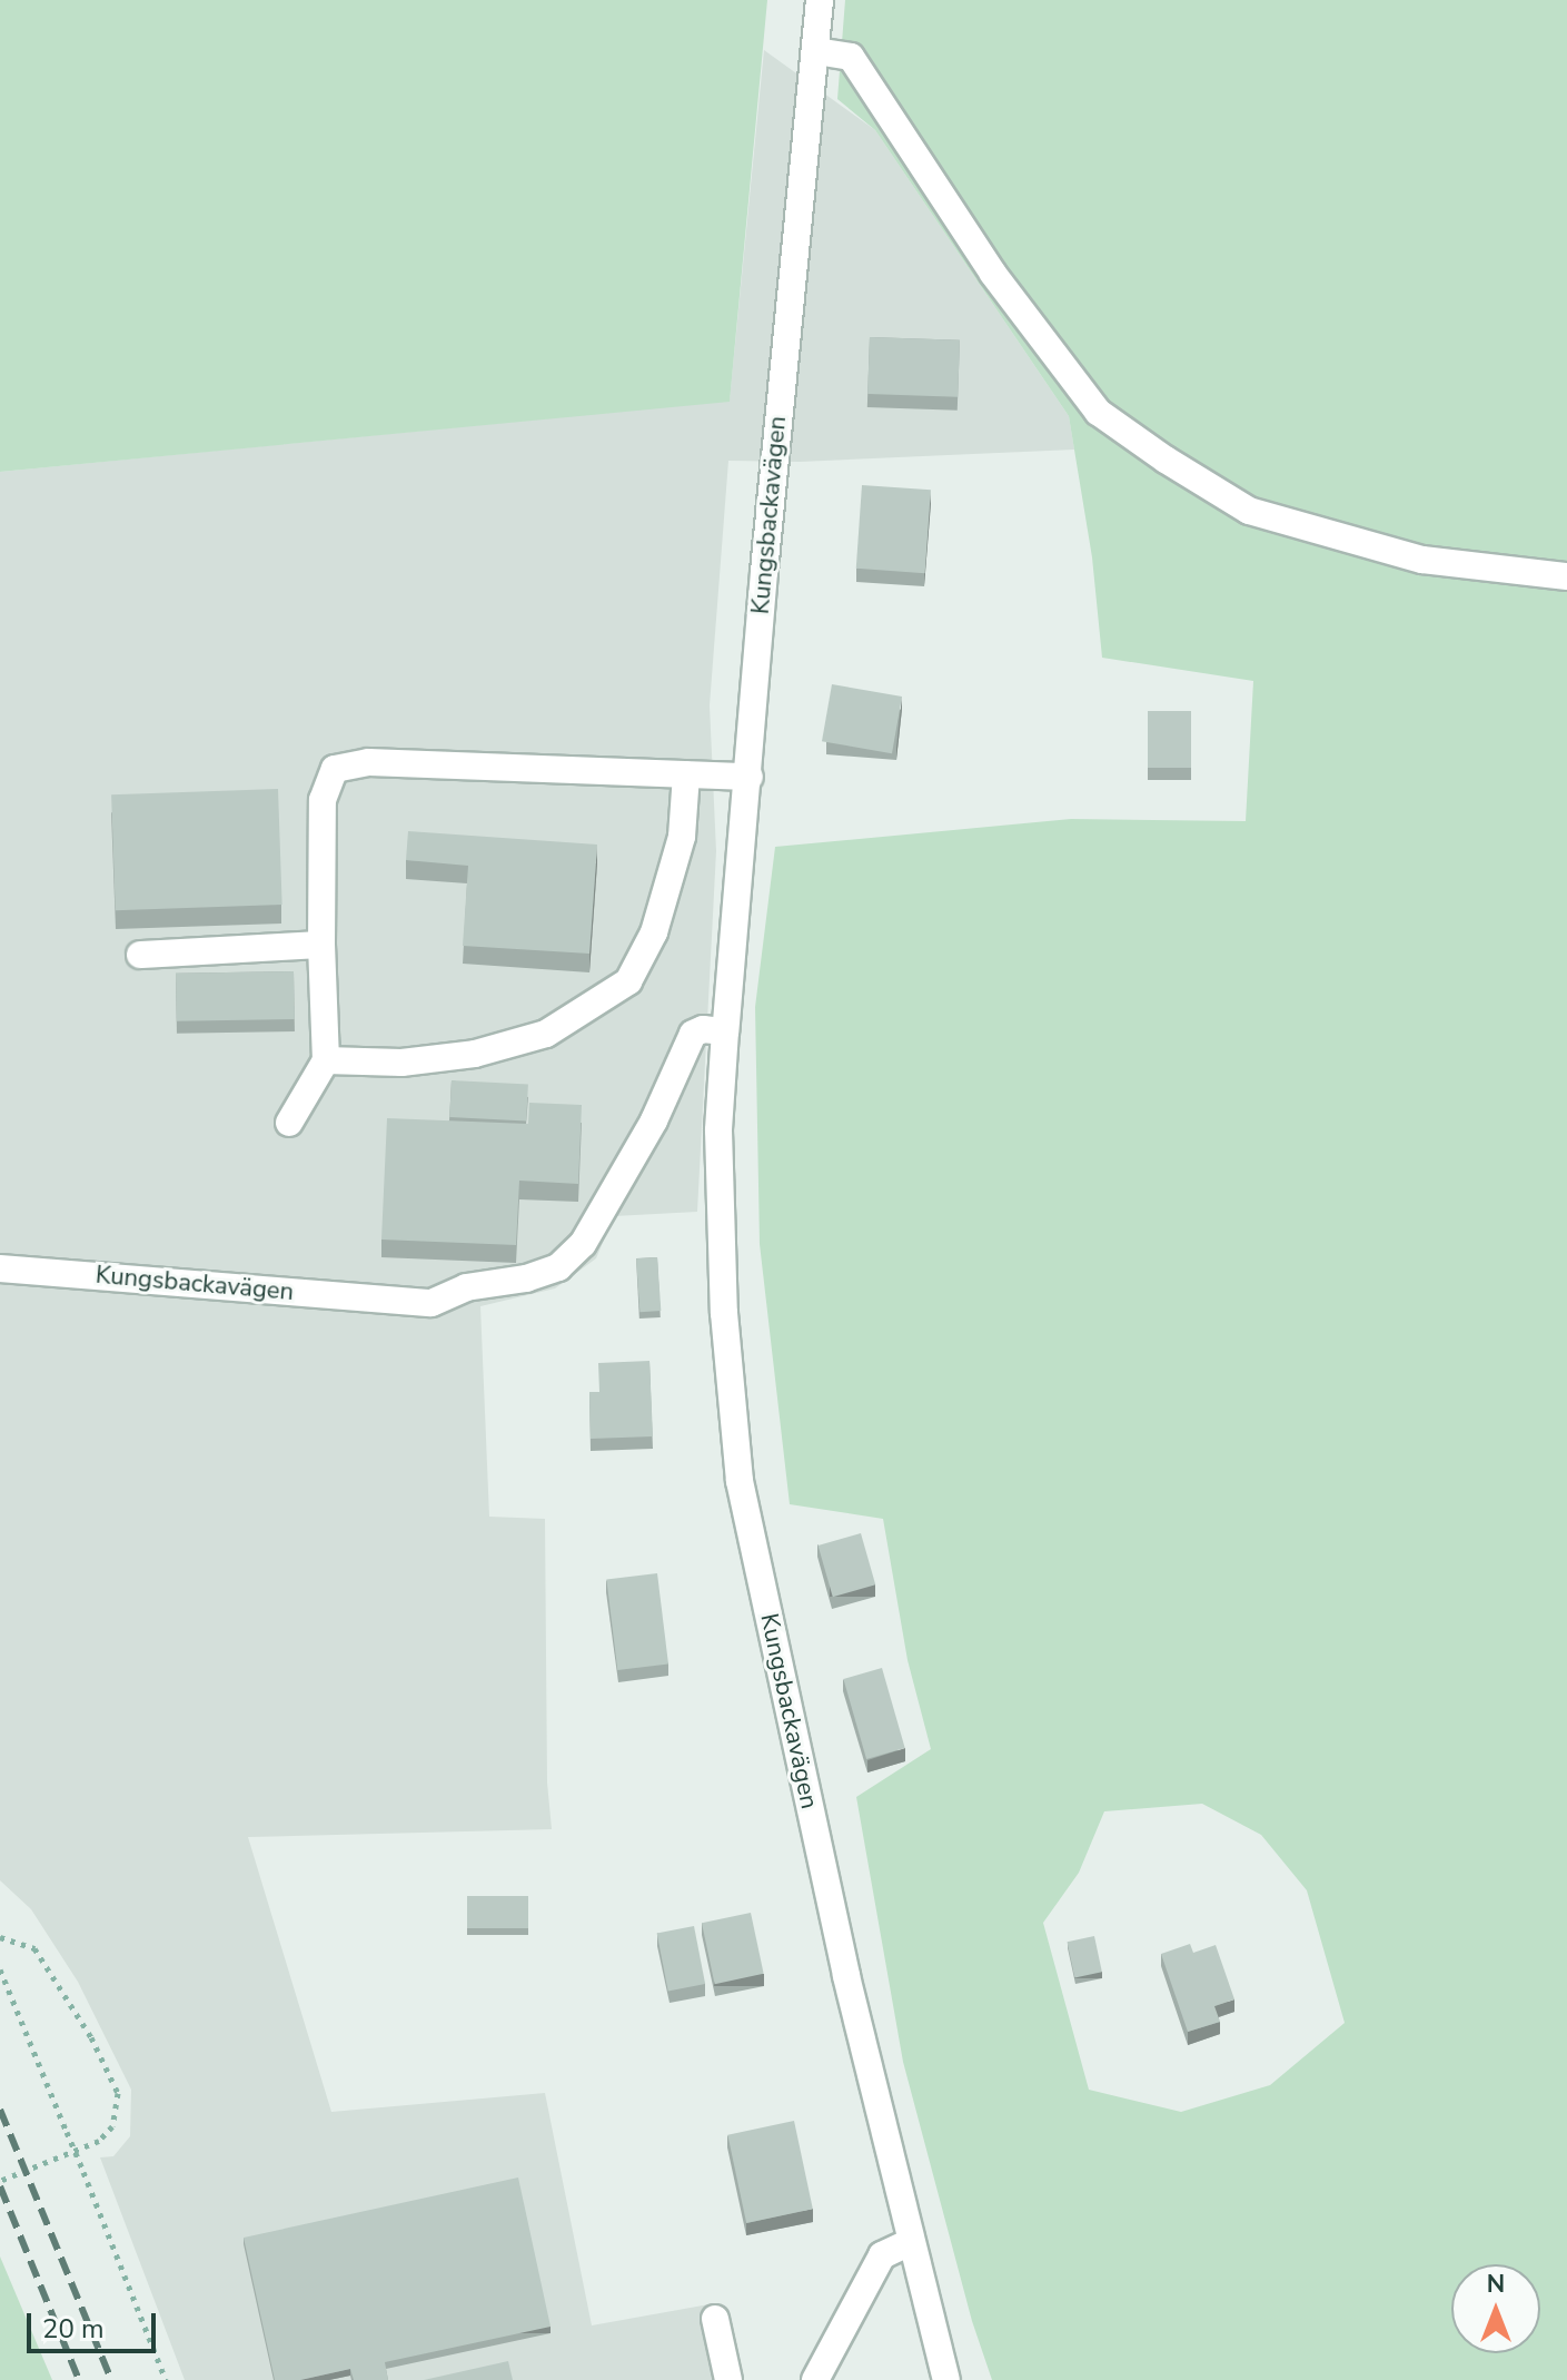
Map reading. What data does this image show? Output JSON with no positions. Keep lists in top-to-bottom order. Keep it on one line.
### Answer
{"streets":{"street":["Kungsbackavägen"]},"scale_bar":"20 m","north":"top"}
